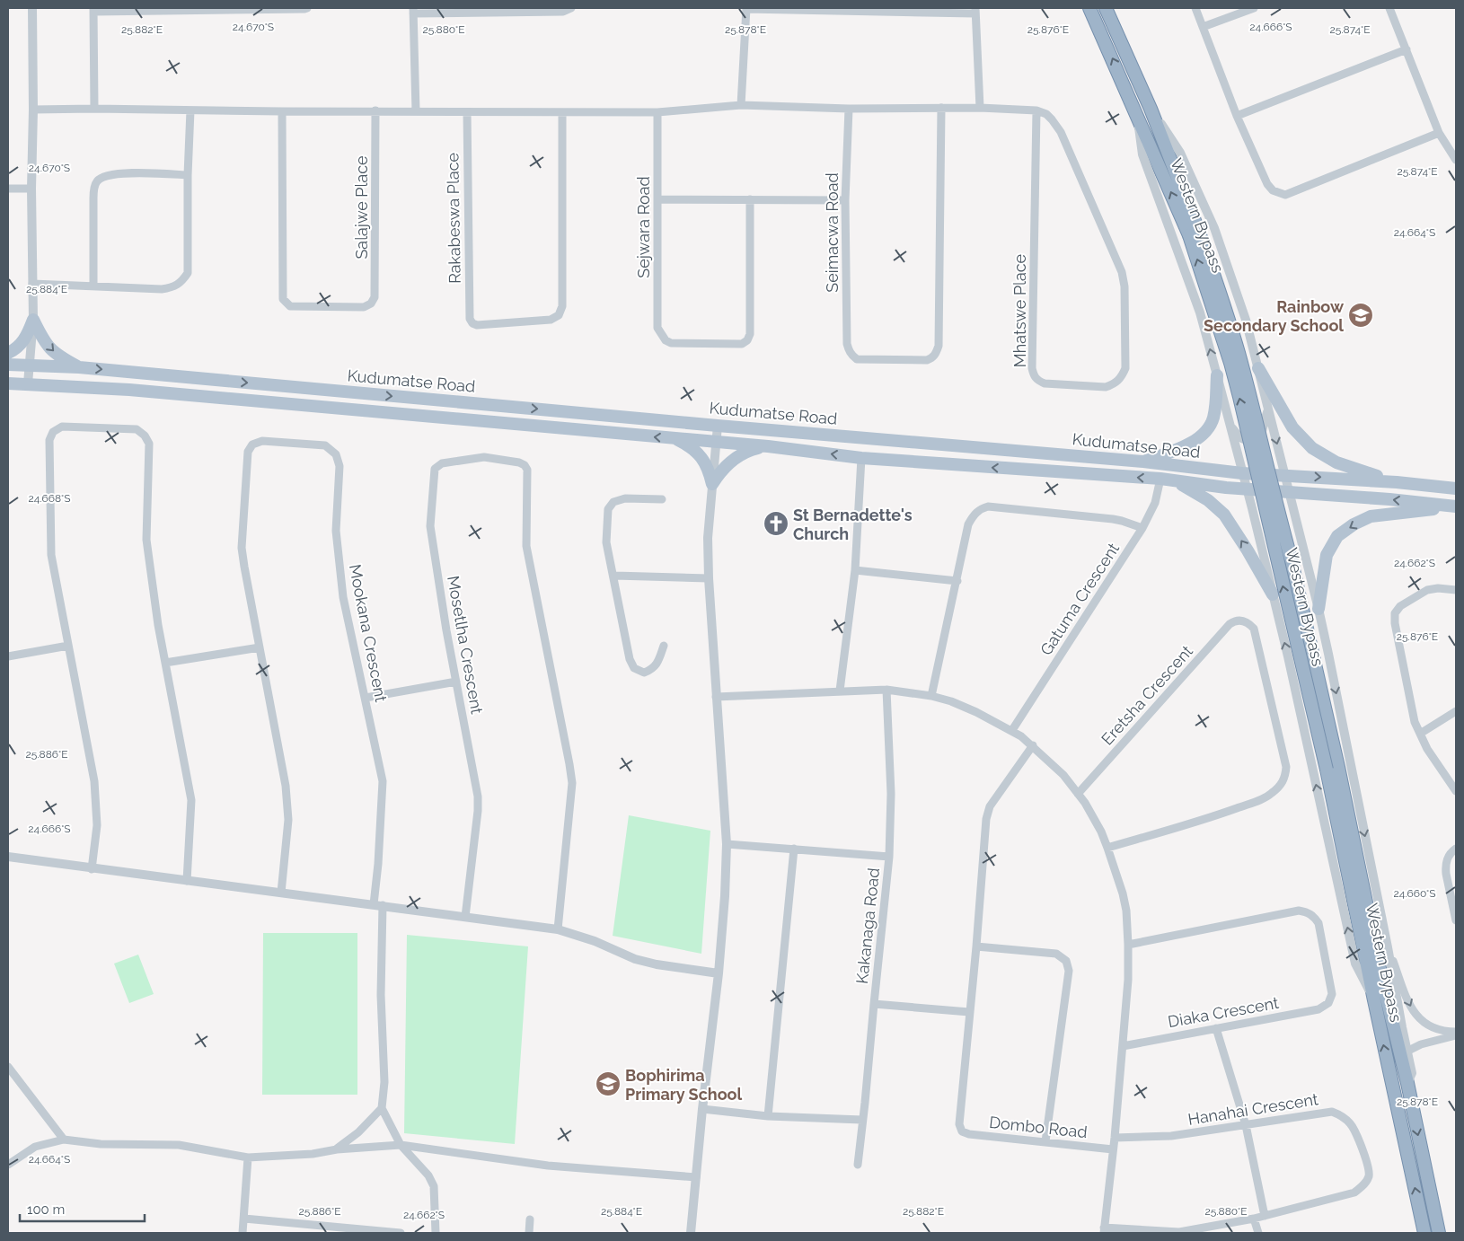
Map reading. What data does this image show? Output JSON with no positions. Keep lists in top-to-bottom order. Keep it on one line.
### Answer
{"streets":{"highway":["Western Bypass"],"main road":["Kudumatse Road"],"street":["Salajwe Place","Rakabeswa Place","Sejwara Road","Seimacwa Road","Mhatswe Place","Gatuma Crescent","Mookana Crescent","Mosetlha Crescent","Eretsha Crescent","Kakanaga Road","Diaka Crescent","Hanahai Crescent","Dombo Road"]},"crossings":[["Kudumatse Road","Gatuma Crescent"]],"places":{"school or university":["Rainbow Secondary School","Bophirima Primary School"],"church":["St Bernadette's Church"]},"scale_bar":"100 m","coordinates":["24.670°S","24.666°S","25.882°E","25.880°E","25.878°E","25.876°E","25.874°E","24.664°S","25.884°E","24.668°S","24.662°S","25.886°E","24.660°S"]}
